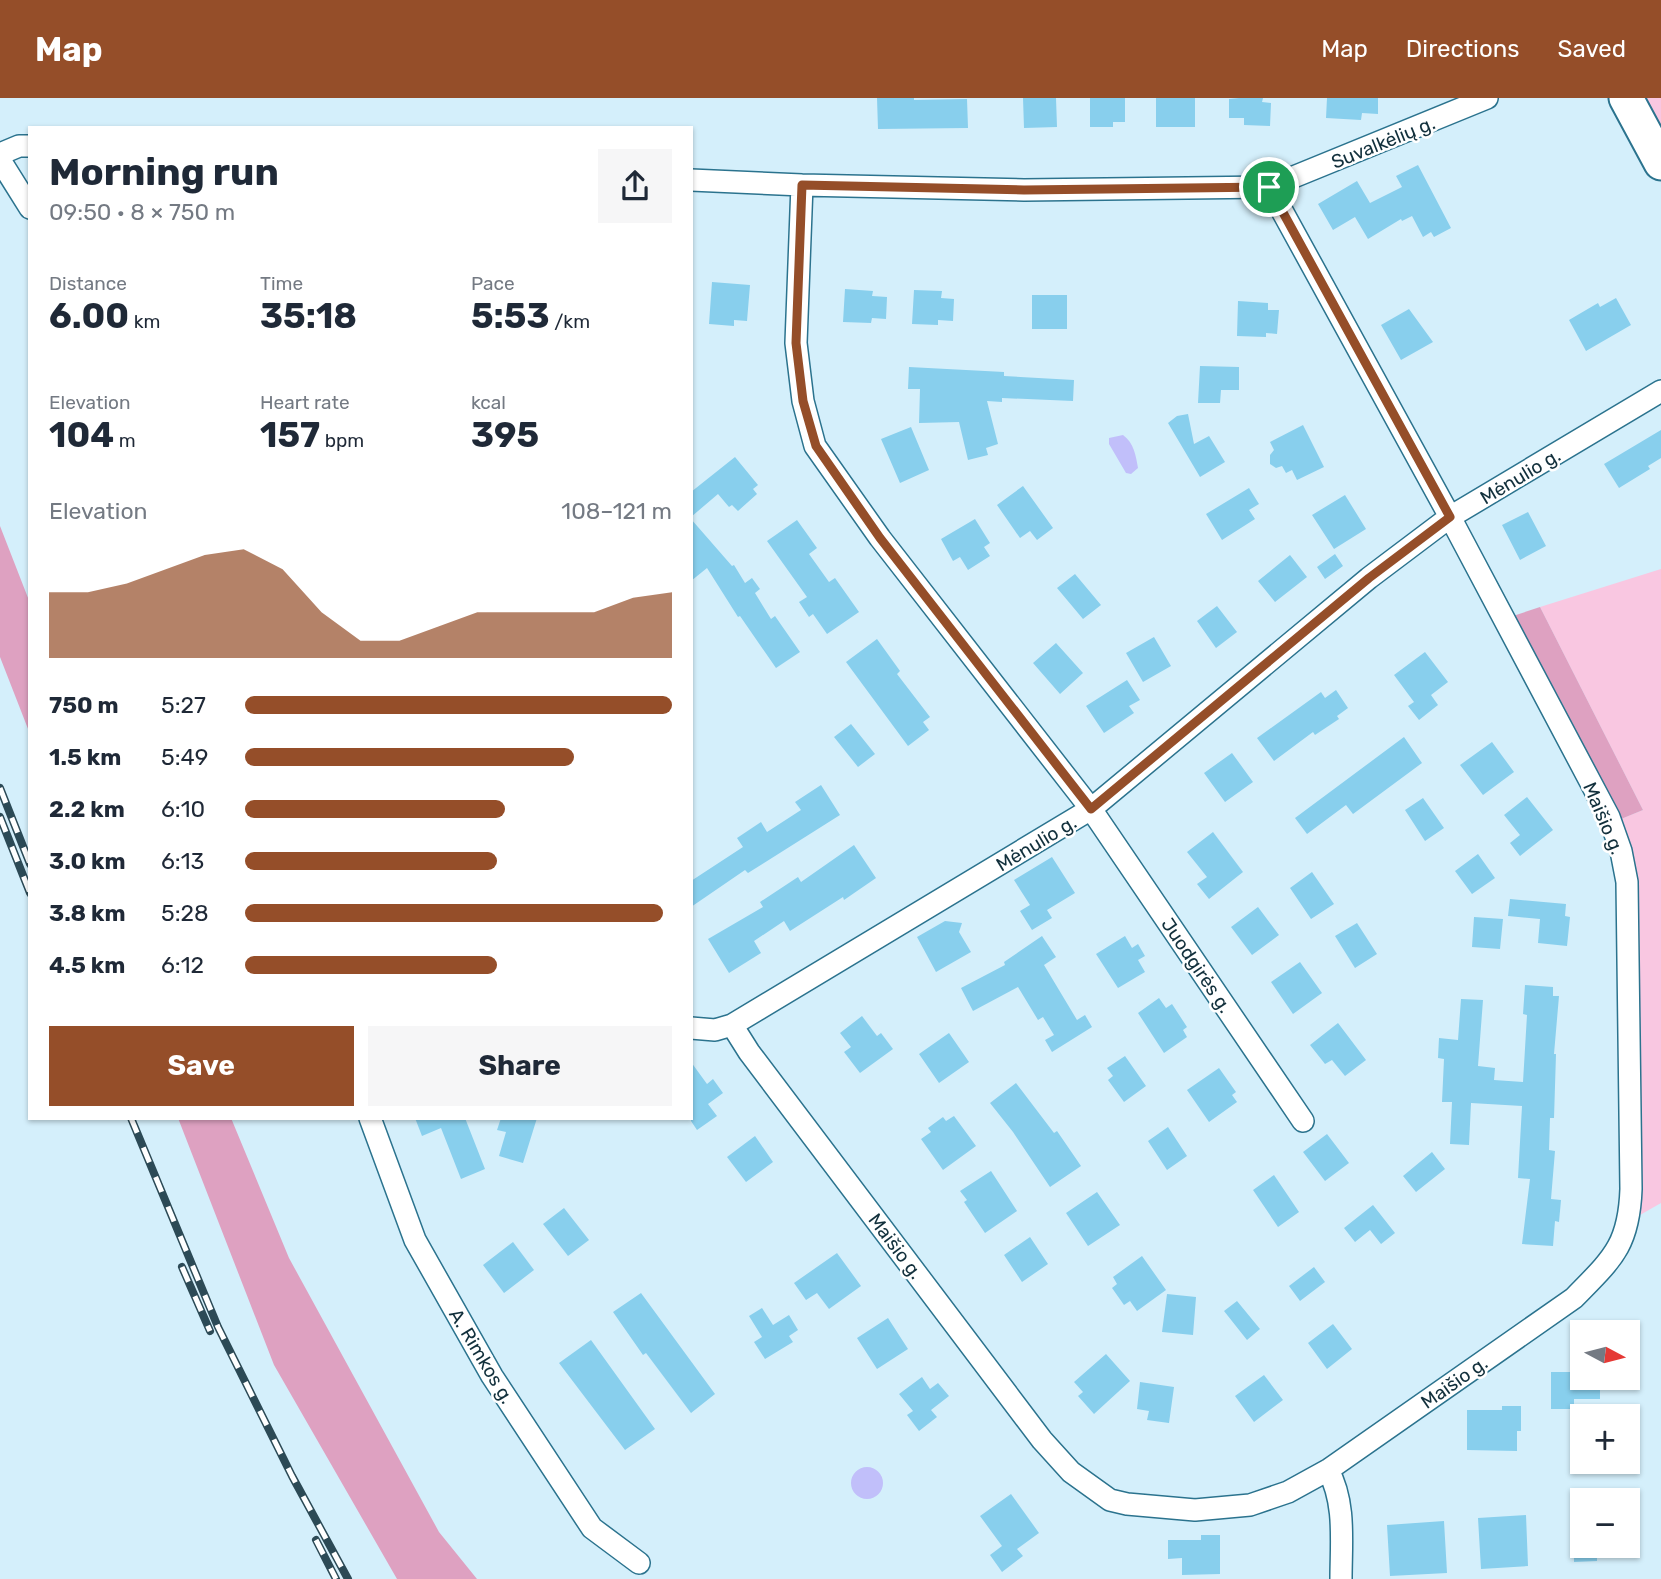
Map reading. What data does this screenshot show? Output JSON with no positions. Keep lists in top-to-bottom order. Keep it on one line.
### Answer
{"streets":{"street":["Suvalkėlių g.","Mėnulio g.","Maišio g.","Juodgirės g.","A. Rimkos g."]},"crossings":[["Suvalkėlių g.","Maišio g."],["Suvalkėlių g.","Juodgirės g."],["Mėnulio g.","Maišio g."],["Mėnulio g.","Juodgirės g."]],"north":"right","page":{"header":"Map","nav":["Map","Directions","Saved"],"heading":["Morning run","09:50 · 8 × 750 m"],"stats":[["Distance","6.00 km"],["Time","35:18"],["Pace","5:53 /km"],["Elevation","104 m"],["Heart rate","157 bpm"],["kcal","395"]],"chart":["Elevation","108–121 m"],"list":[{"name":"750 m","note":"5:27"},{"name":"1.5 km","note":"5:49"},{"name":"2.2 km","note":"6:10"},{"name":"3.0 km","note":"6:13"},{"name":"3.8 km","note":"5:28"},{"name":"4.5 km","note":"6:12"}],"buttons":["Save","Share"],"map_buttons":["+","−"]}}
